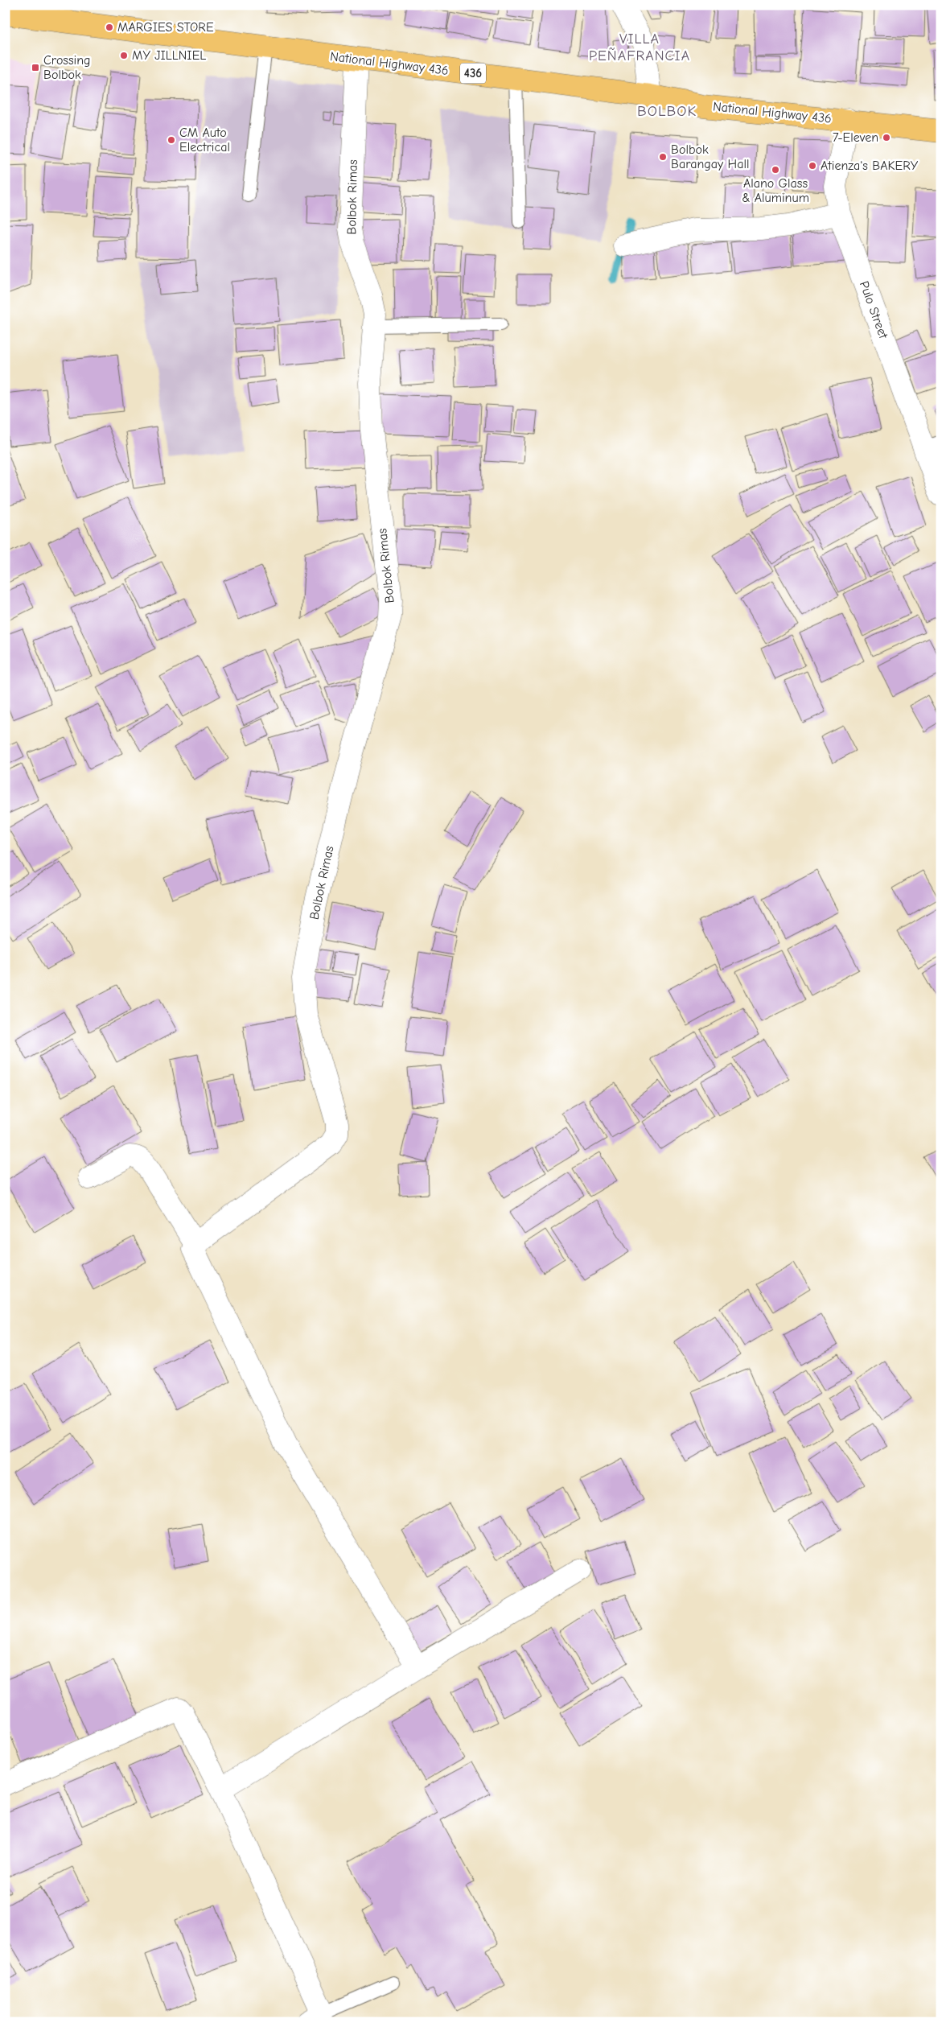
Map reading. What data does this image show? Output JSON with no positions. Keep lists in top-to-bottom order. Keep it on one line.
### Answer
{"streets":{"main road":["National Highway 436","436"],"street":["Bolbok Rimas","Pulo Street"]},"crossings":[["National Highway 436","Bolbok Rimas"],["National Highway 436","Pulo Street"]],"districts":["VILLA PEÑAFRANCIA","BOLBOK"],"places":{"other":["MARGIES STORE","MY JILLNIEL","7-Eleven","CM Auto Electrical","Bolbok Barangay Hall","Atienza's BAKERY","Alano Glass & Aluminum"],"transit":["Crossing Bolbok"]}}
